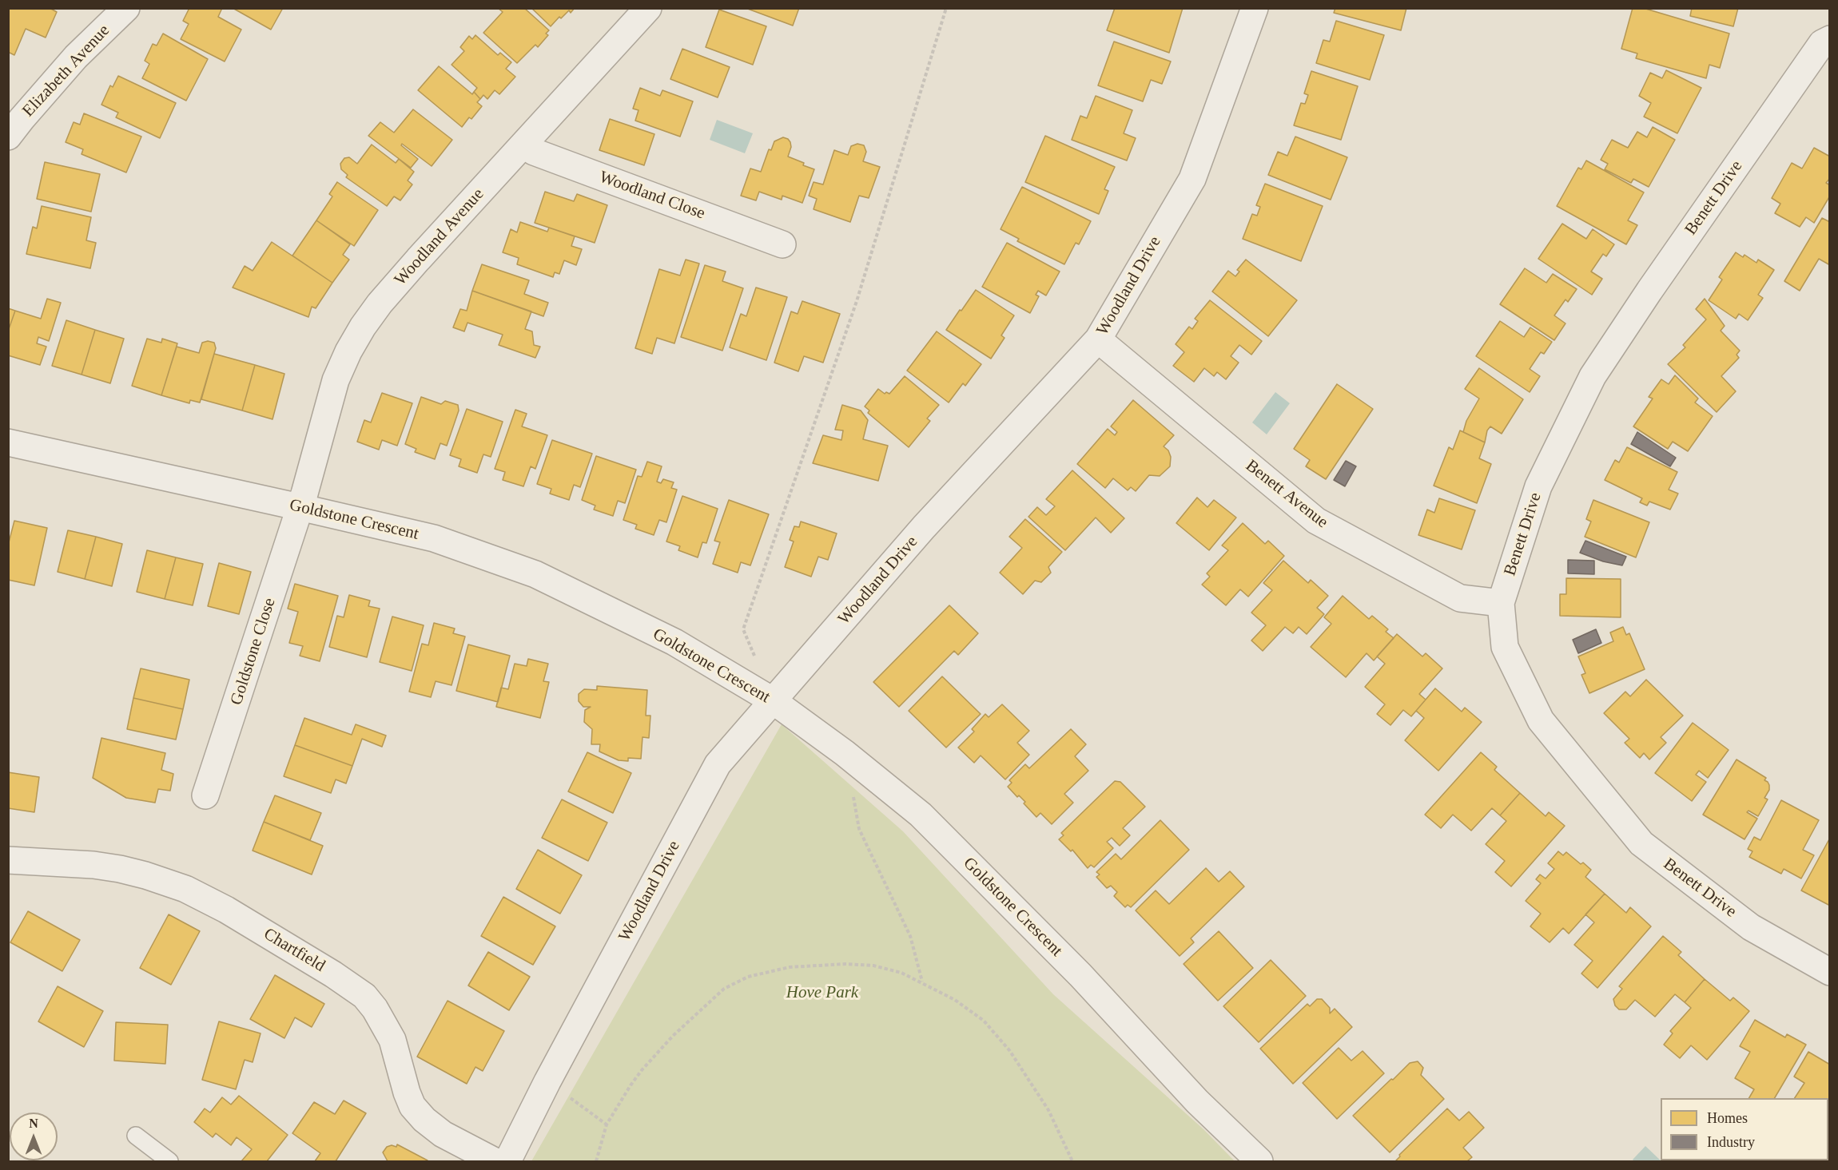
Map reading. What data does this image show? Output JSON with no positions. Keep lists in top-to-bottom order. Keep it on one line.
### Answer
{"streets":{"street":["Elizabeth Avenue","Woodland Close","Benett Drive","Woodland Avenue","Woodland Drive","Benett Avenue","Goldstone Crescent","Goldstone Close","Chartfield"]},"crossings":[["Woodland Close","Woodland Avenue"],["Benett Drive","Benett Avenue"],["Woodland Avenue","Goldstone Crescent"],["Woodland Avenue","Goldstone Close"],["Woodland Drive","Benett Avenue"],["Woodland Drive","Goldstone Crescent"],["Goldstone Crescent","Goldstone Close"]],"parks":["Hove Park"],"legend":["Homes","Industry"],"north":"top"}
